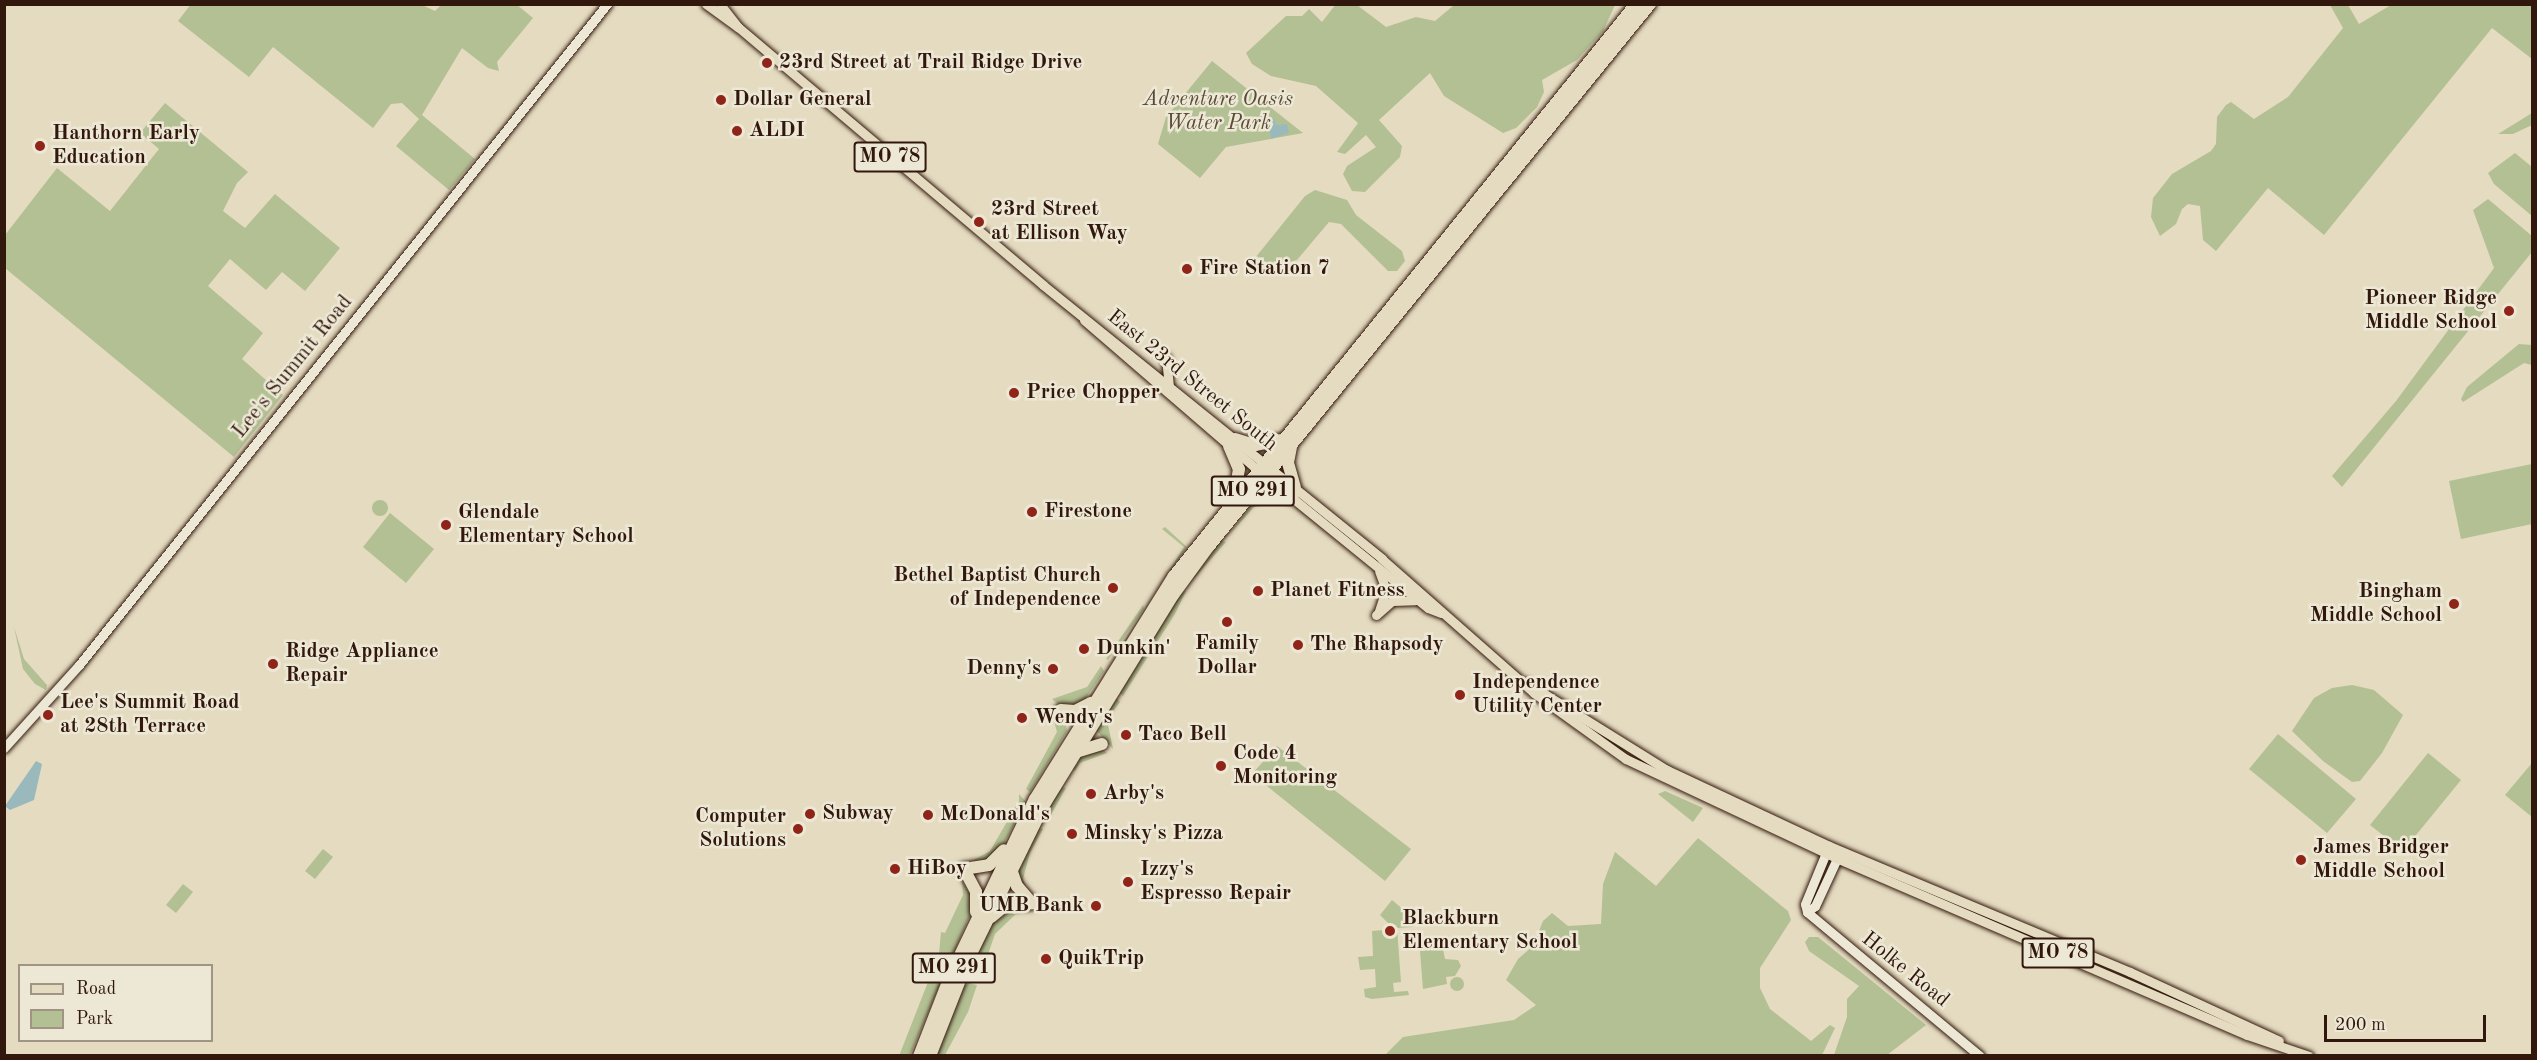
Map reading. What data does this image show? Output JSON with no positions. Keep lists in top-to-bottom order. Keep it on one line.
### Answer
{"streets":{"highway":["MO 291"],"main road":["MO 78","Lee's Summit Road","East 23rd Street South","Holke Road"]},"crossings":[["MO 78","East 23rd Street South"],["East 23rd Street South","MO 291"]],"parks":["Adventure Oasis Water Park"],"places":["23rd Street at Trail Ridge Drive","Dollar General","ALDI","Hanthorn Early Education","23rd Street at Ellison Way","Fire Station 7","Pioneer Ridge Middle School","Price Chopper","Firestone","Glendale Elementary School","Bethel Baptist Church of Independence","Planet Fitness","Bingham Middle School","Family Dollar","The Rhapsody","Dunkin'","Ridge Appliance Repair","Denny's","Independence Utility Center","Lee's Summit Road at 28th Terrace","Wendy's","Taco Bell","Code 4 Monitoring","Arby's","Subway","McDonald's","Computer Solutions","Minsky's Pizza","James Bridger Middle School","HiBoy","Izzy's Espresso Repair","UMB Bank","Blackburn Elementary School","QuikTrip"],"legend":["Road","Park"],"scale_bar":"200 m"}
